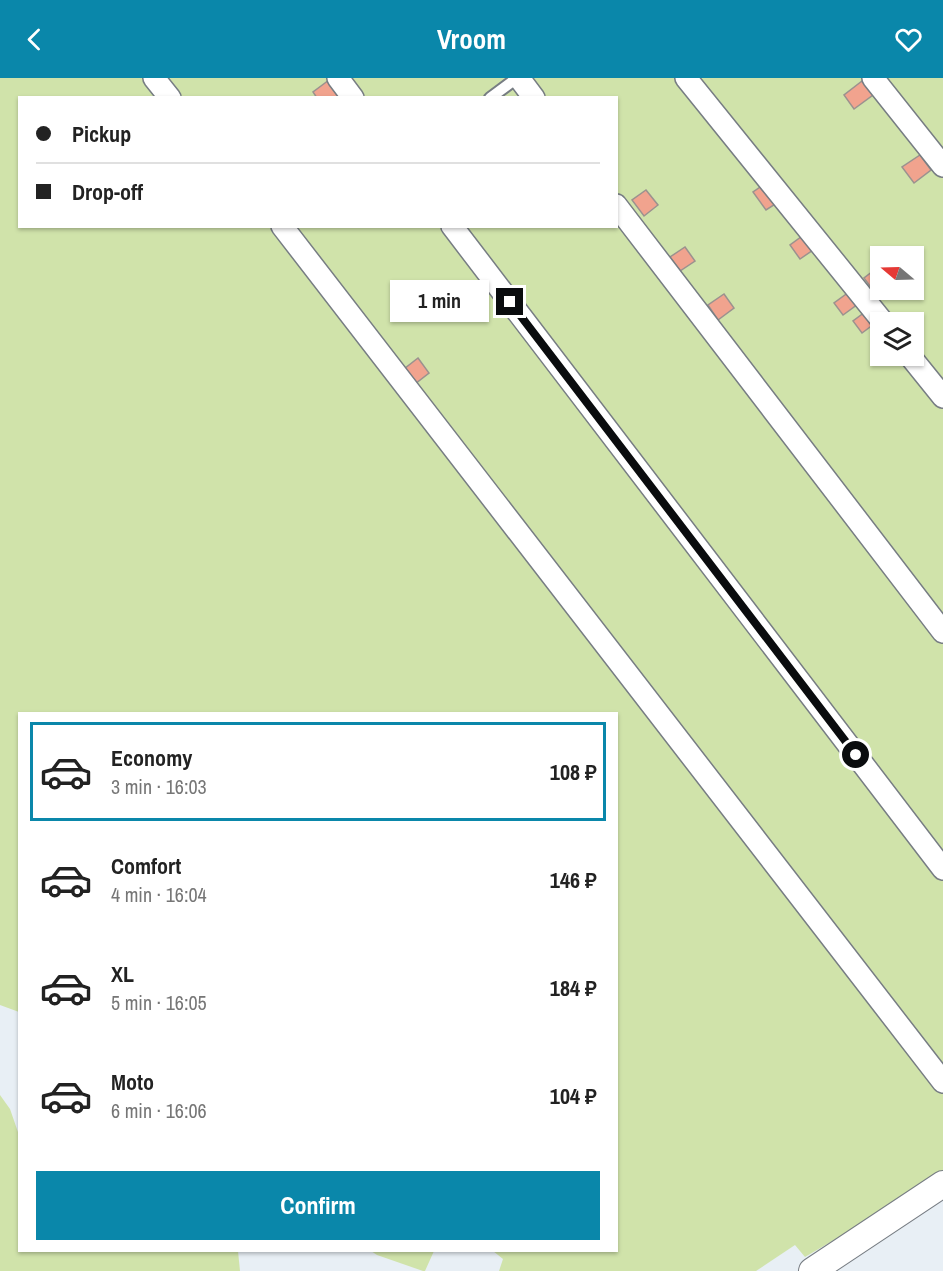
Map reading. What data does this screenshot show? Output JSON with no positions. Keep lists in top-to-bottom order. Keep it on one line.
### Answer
{"north":"left","page":{"header":"Vroom","banner":["Pickup","Drop-off"],"bubble":"1 min","list":[{"name":"Economy","note":"3 min · 16:03","value":"108 ₽"},{"name":"Comfort","note":"4 min · 16:04","value":"146 ₽"},{"name":"XL","note":"5 min · 16:05","value":"184 ₽"},{"name":"Moto","note":"6 min · 16:06","value":"104 ₽"}],"buttons":"Confirm"}}
